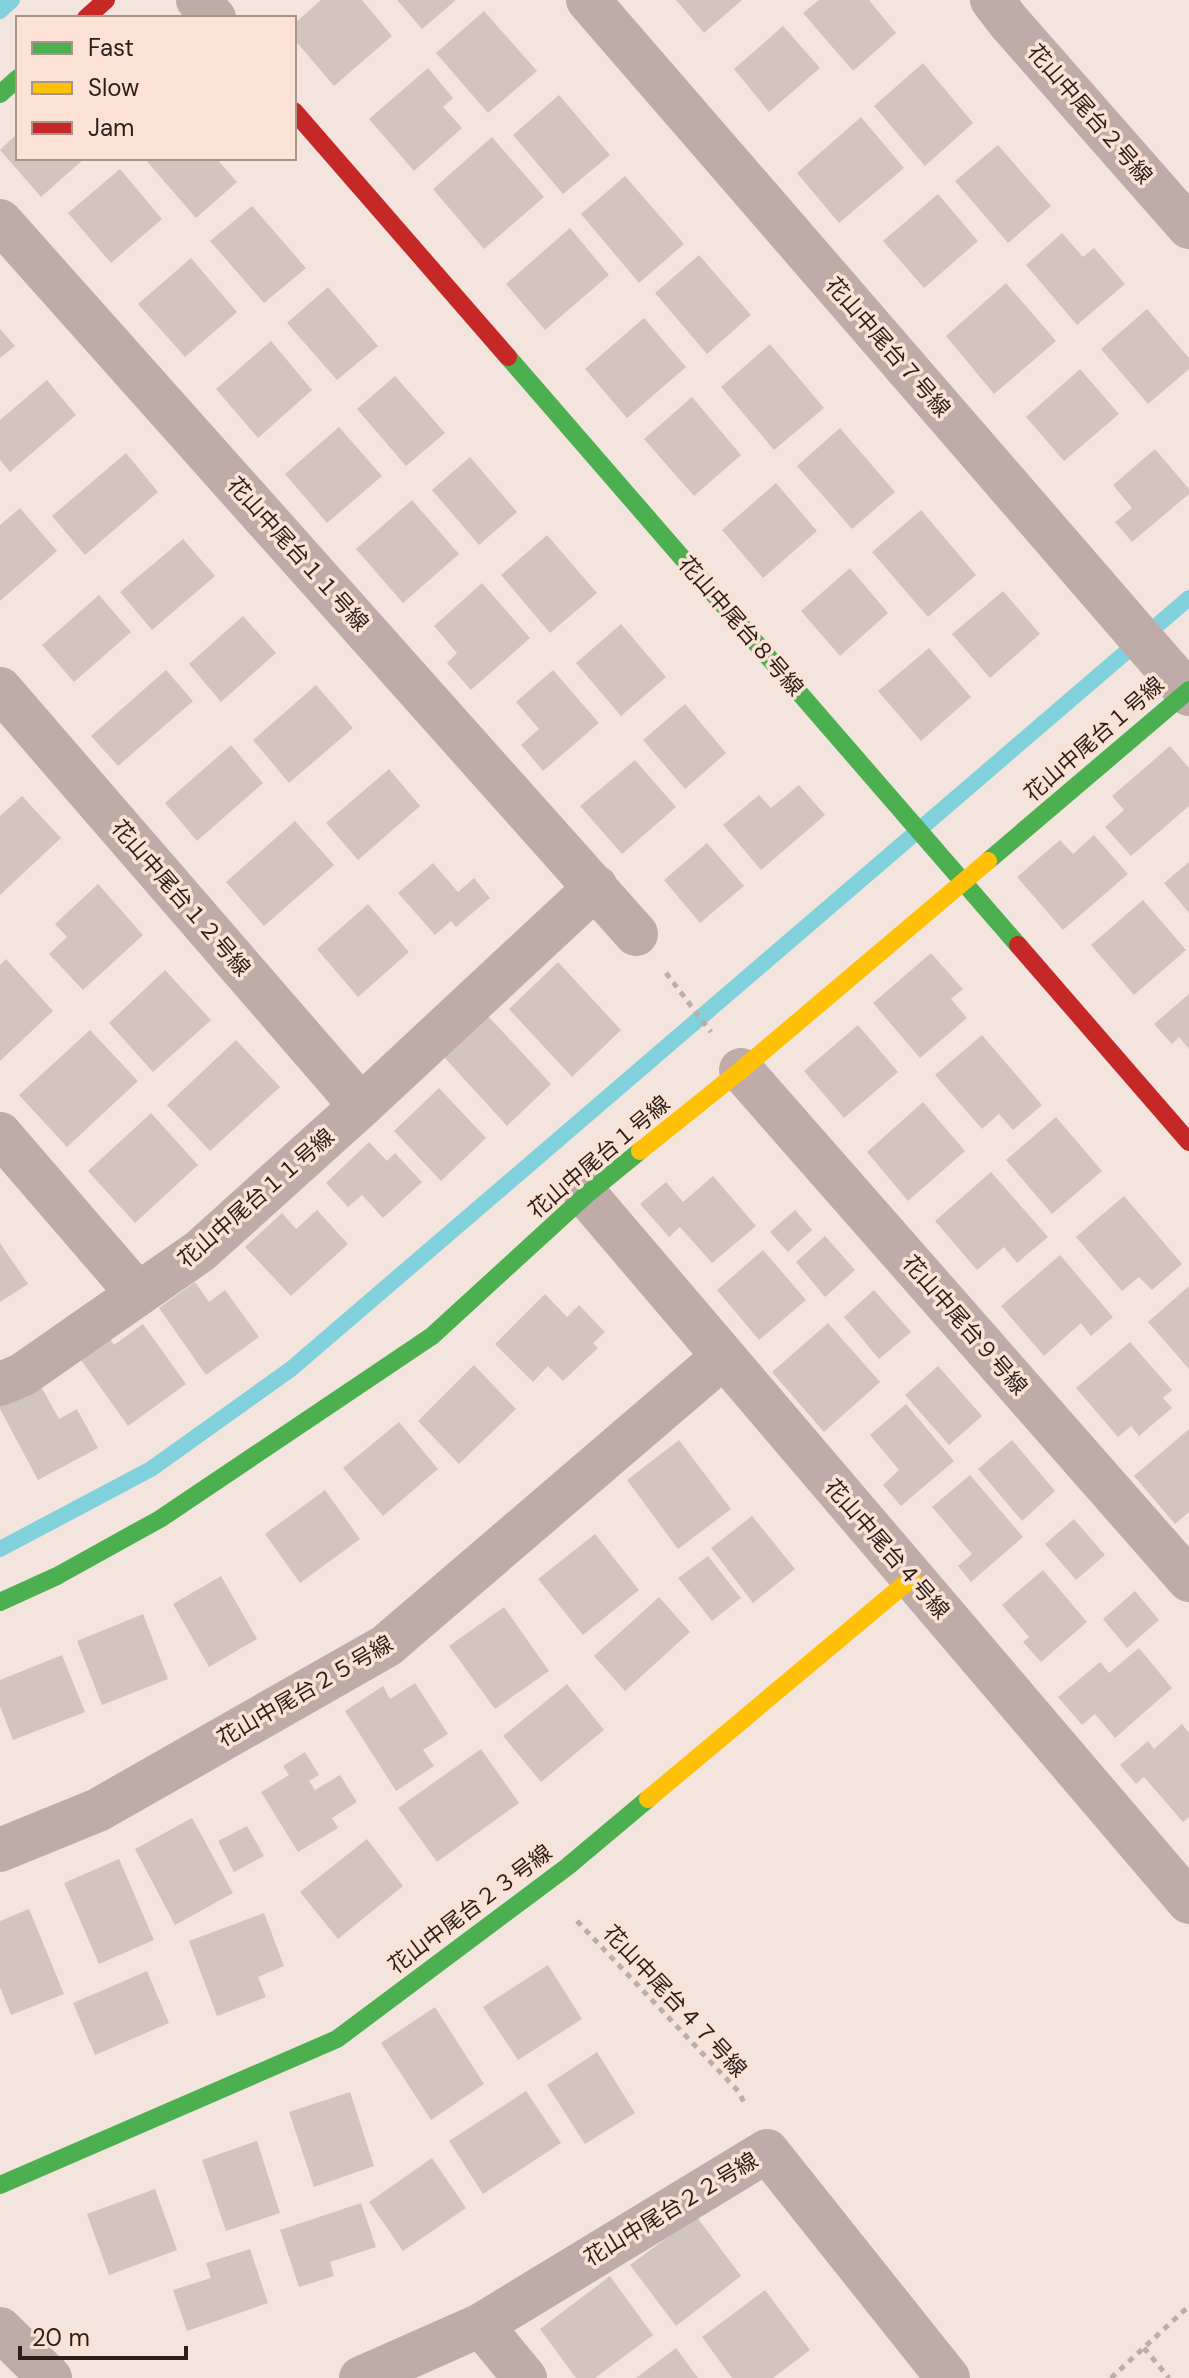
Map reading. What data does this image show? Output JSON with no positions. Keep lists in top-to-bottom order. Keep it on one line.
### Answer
{"streets":{"street":["花山中尾台２号線","花山中尾台７号線","花山中尾台１１号線","花山中尾台８号線","花山中尾台１号線","花山中尾台１２号線","花山中尾台９号線","花山中尾台４号線","花山中尾台２５号線","花山中尾台２３号線","花山中尾台２２号線"],"path":["花山中尾台４７号線"]},"crossings":[["花山中尾台７号線","花山中尾台１号線"],["花山中尾台１１号線","花山中尾台１２号線"],["花山中尾台８号線","花山中尾台１号線"],["花山中尾台１号線","花山中尾台９号線"],["花山中尾台１号線","花山中尾台４号線"],["花山中尾台４号線","花山中尾台２５号線"],["花山中尾台４号線","花山中尾台２３号線"],["花山中尾台２３号線","花山中尾台４７号線"],["花山中尾台４７号線","花山中尾台２２号線"]],"legend":["Fast","Slow","Jam"],"scale_bar":"20 m"}
